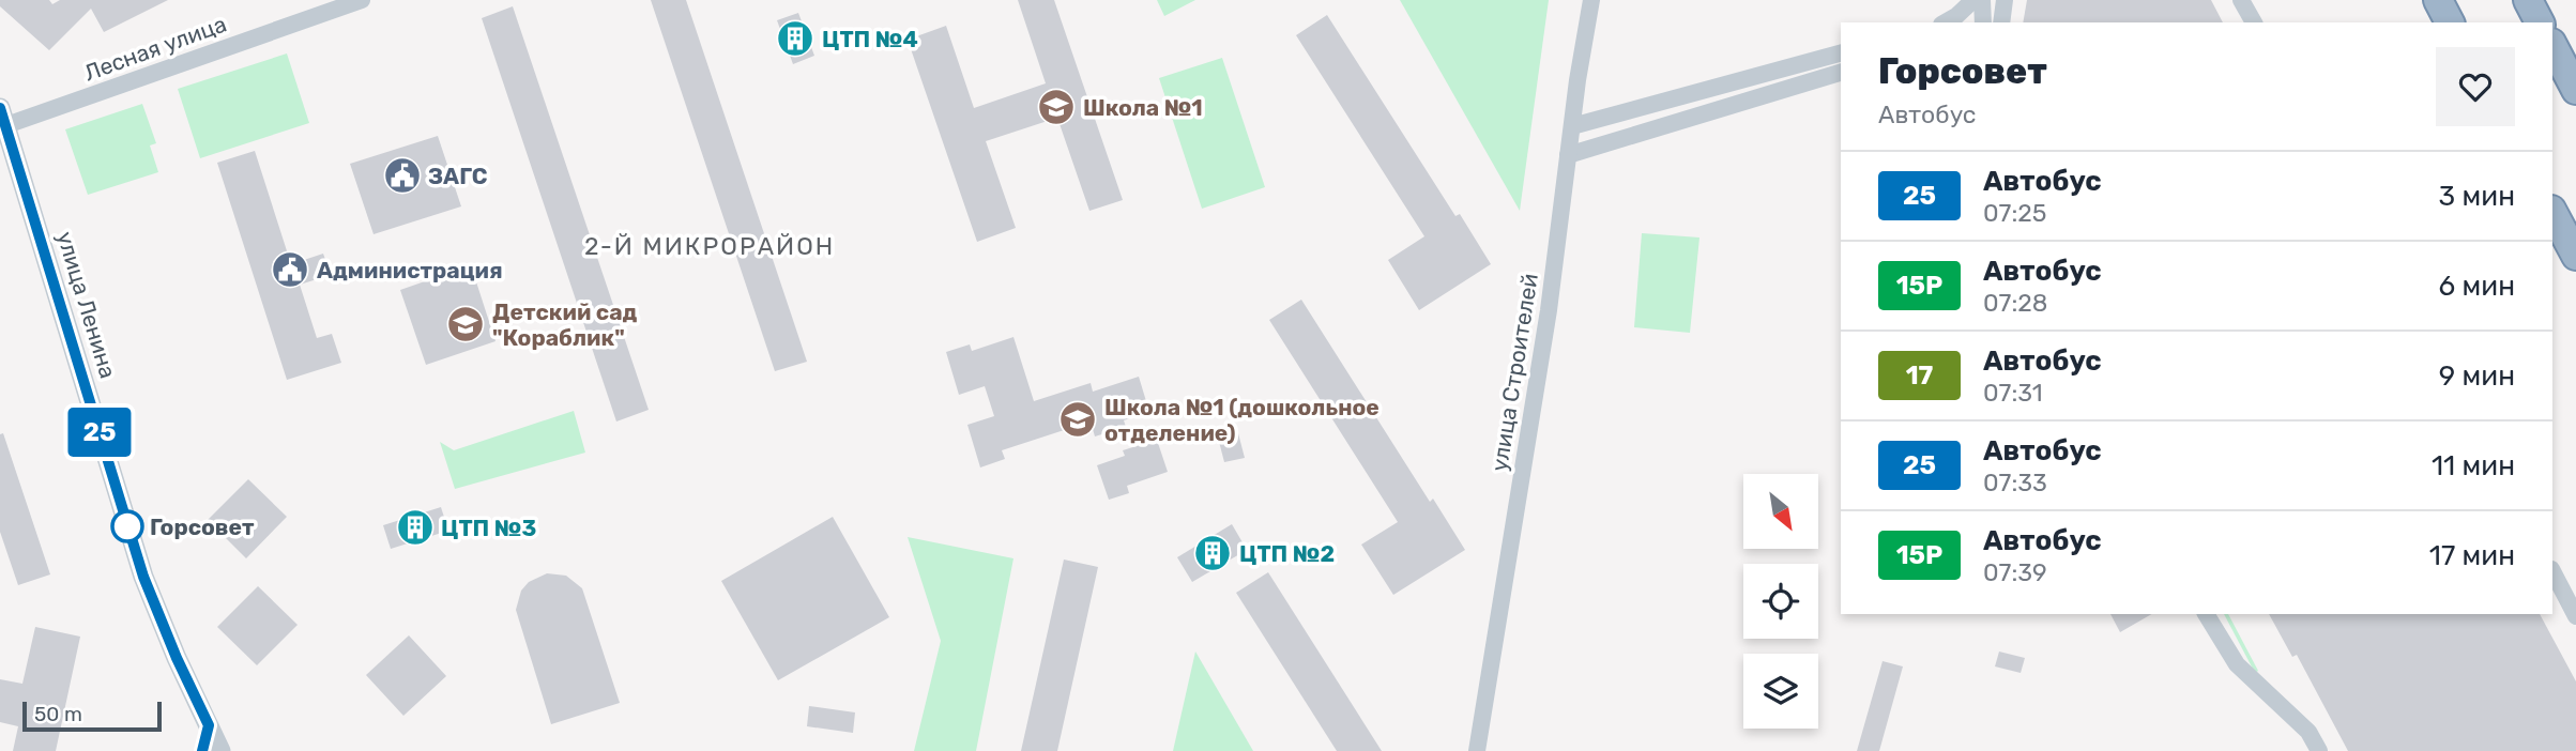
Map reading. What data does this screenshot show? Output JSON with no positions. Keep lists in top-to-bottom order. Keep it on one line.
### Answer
{"streets":{"street":["Лесная улица","улица Ленина","улица Строителей"]},"crossings":[["Лесная улица","улица Ленина"]],"districts":["2-Й МИКРОРАЙОН"],"places":{"building":["ЦТП №4","ЦТП №3","ЦТП №2"],"school or university":["Школа №1","Детский сад \"Кораблик\"","Школа №1 (дошкольное отделение)"],"public building":["ЗАГС","Администрация"],"other":["Горсовет"]},"lines":["bus line 25"],"scale_bar":"50 m","north":"bottom right","page":{"on_map":"25","heading":["Горсовет","Автобус"],"list":[{"mark":"25","name":"Автобус","note":"07:25","value":"3 мин"},{"mark":"15Р","name":"Автобус","note":"07:28","value":"6 мин"},{"mark":"17","name":"Автобус","note":"07:31","value":"9 мин"},{"mark":"25","name":"Автобус","note":"07:33","value":"11 мин"},{"mark":"15Р","name":"Автобус","note":"07:39","value":"17 мин"}],"scale":"50 m"}}
